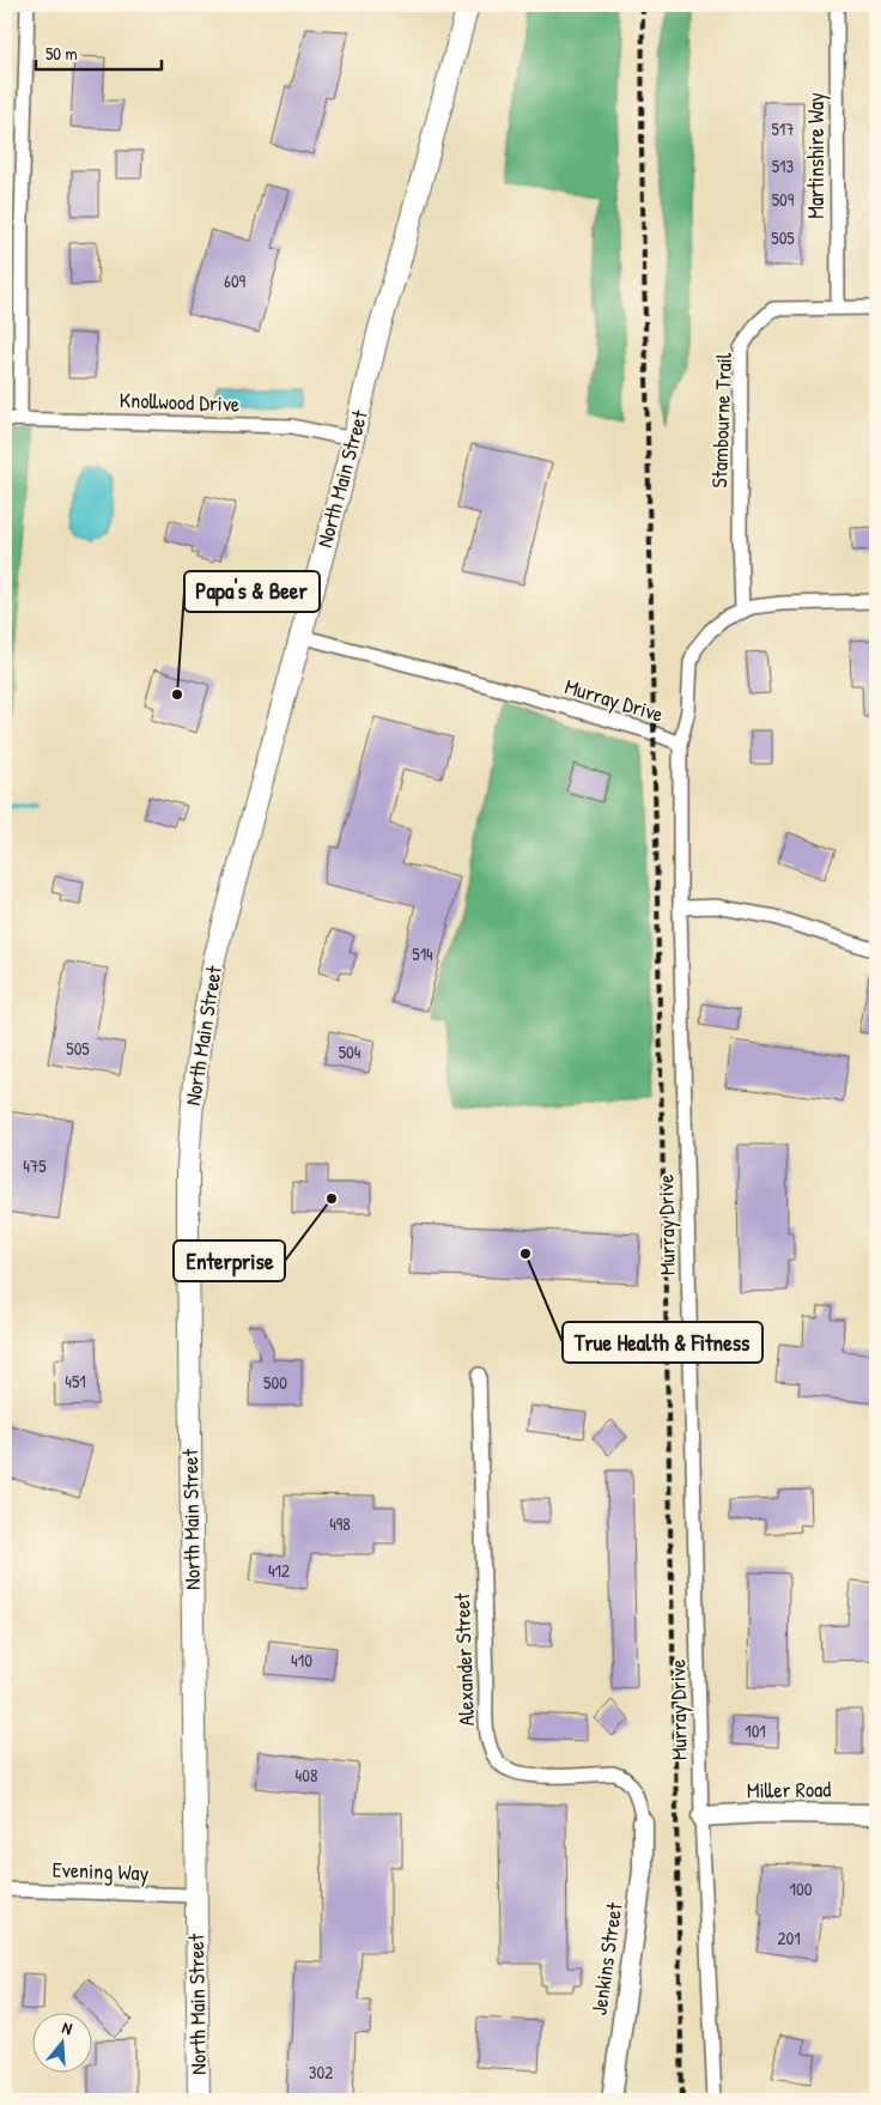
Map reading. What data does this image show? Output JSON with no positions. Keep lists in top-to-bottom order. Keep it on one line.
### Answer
{"streets":{"main road":["North Main Street"],"street":["Martinshire Way","Knollwood Drive","Stambourne Trail","Murray Drive","Alexander Street","Miller Road","Evening Way","Jenkins Street"]},"crossings":[["Martinshire Way","Stambourne Trail"],["Knollwood Drive","North Main Street"],["North Main Street","Murray Drive"],["North Main Street","Evening Way"],["Murray Drive","Miller Road"],["Alexander Street","Jenkins Street"]],"places":["Papa's & Beer","Enterprise","True Health & Fitness"],"house_numbers":["517","513","509","505","609","514","505","504","475","451","500","498","412","410","101","408","100","201","302"],"scale_bar":"50 m","north":"top"}
